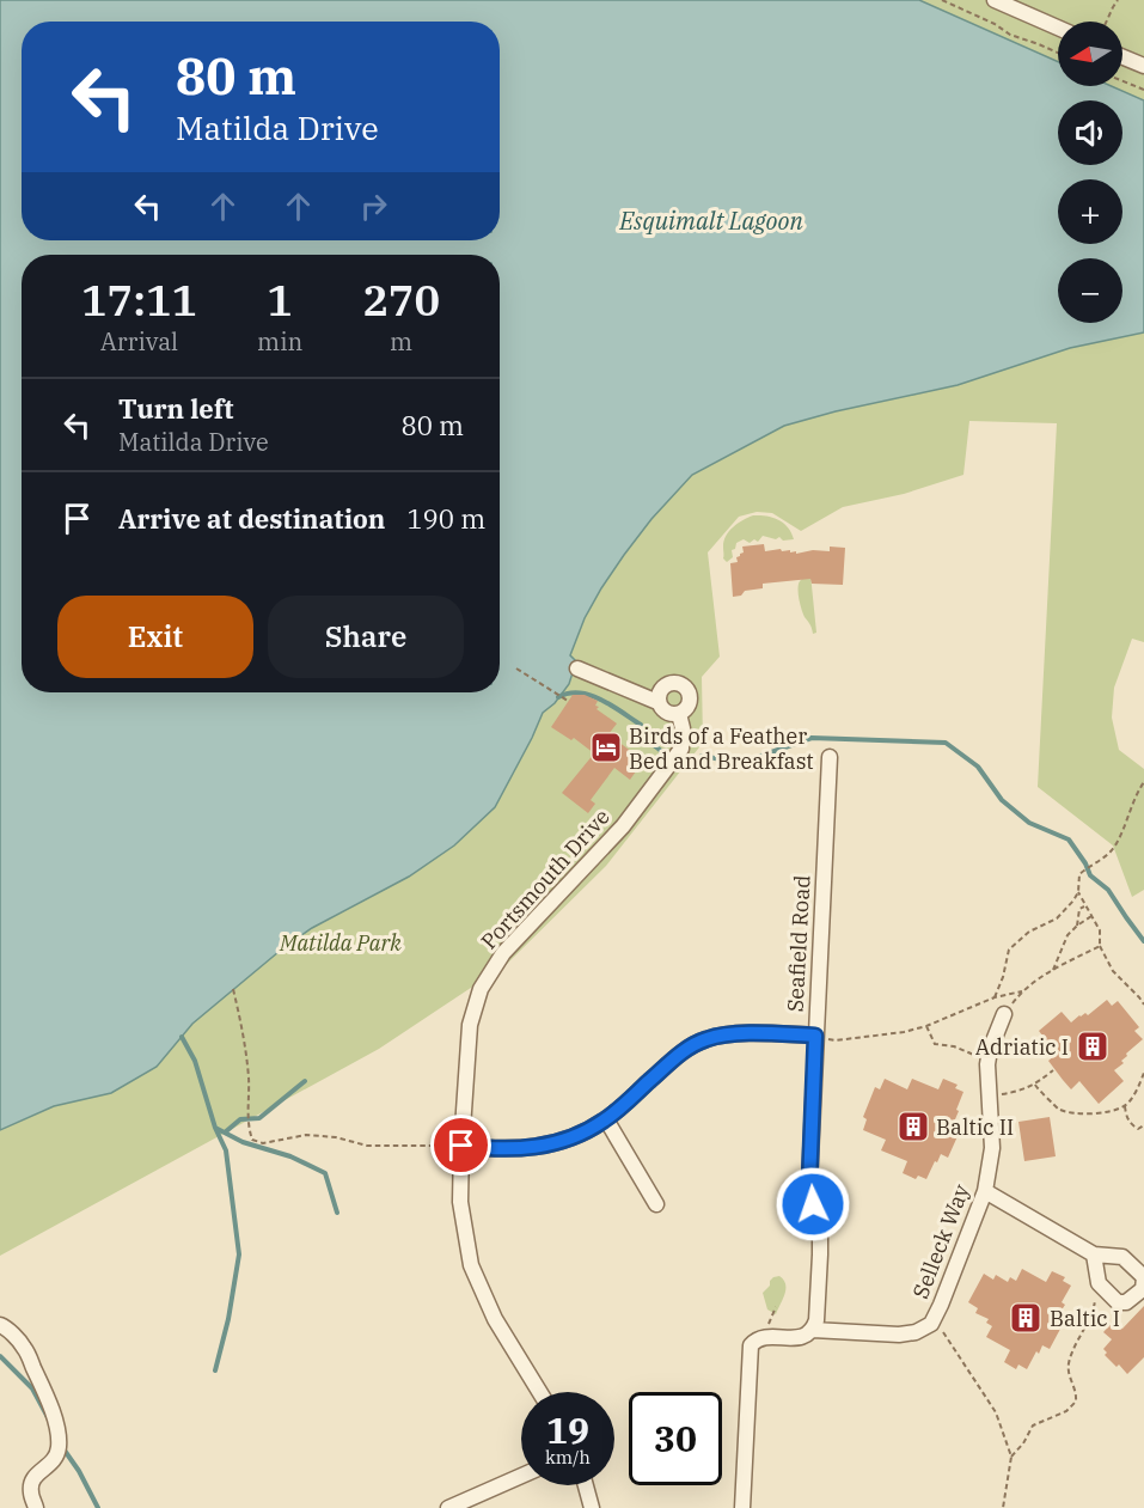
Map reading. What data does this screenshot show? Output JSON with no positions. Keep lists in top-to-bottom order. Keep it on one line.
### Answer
{"streets":{"street":["Portsmouth Drive","Seafield Road","Selleck Way"]},"crossings":[["Seafield Road","Selleck Way"]],"water":["Esquimalt Lagoon"],"parks":["Matilda Park"],"places":{"hotel":["Birds of a Feather Bed and Breakfast"],"building":["Adriatic I","Baltic II","Baltic I"]},"north":"left","page":{"map_buttons":["+","−"],"turn":["80 m","Matilda Drive"],"eta":["17:11","Arrival","1","min","270","m"],"list":[{"name":"Turn left","note":"Matilda Drive","value":"80 m"},{"name":"Arrive at destination","value":"190 m"}],"buttons":["Exit","Share"],"speed":"19 km/h","limit":"30"}}
